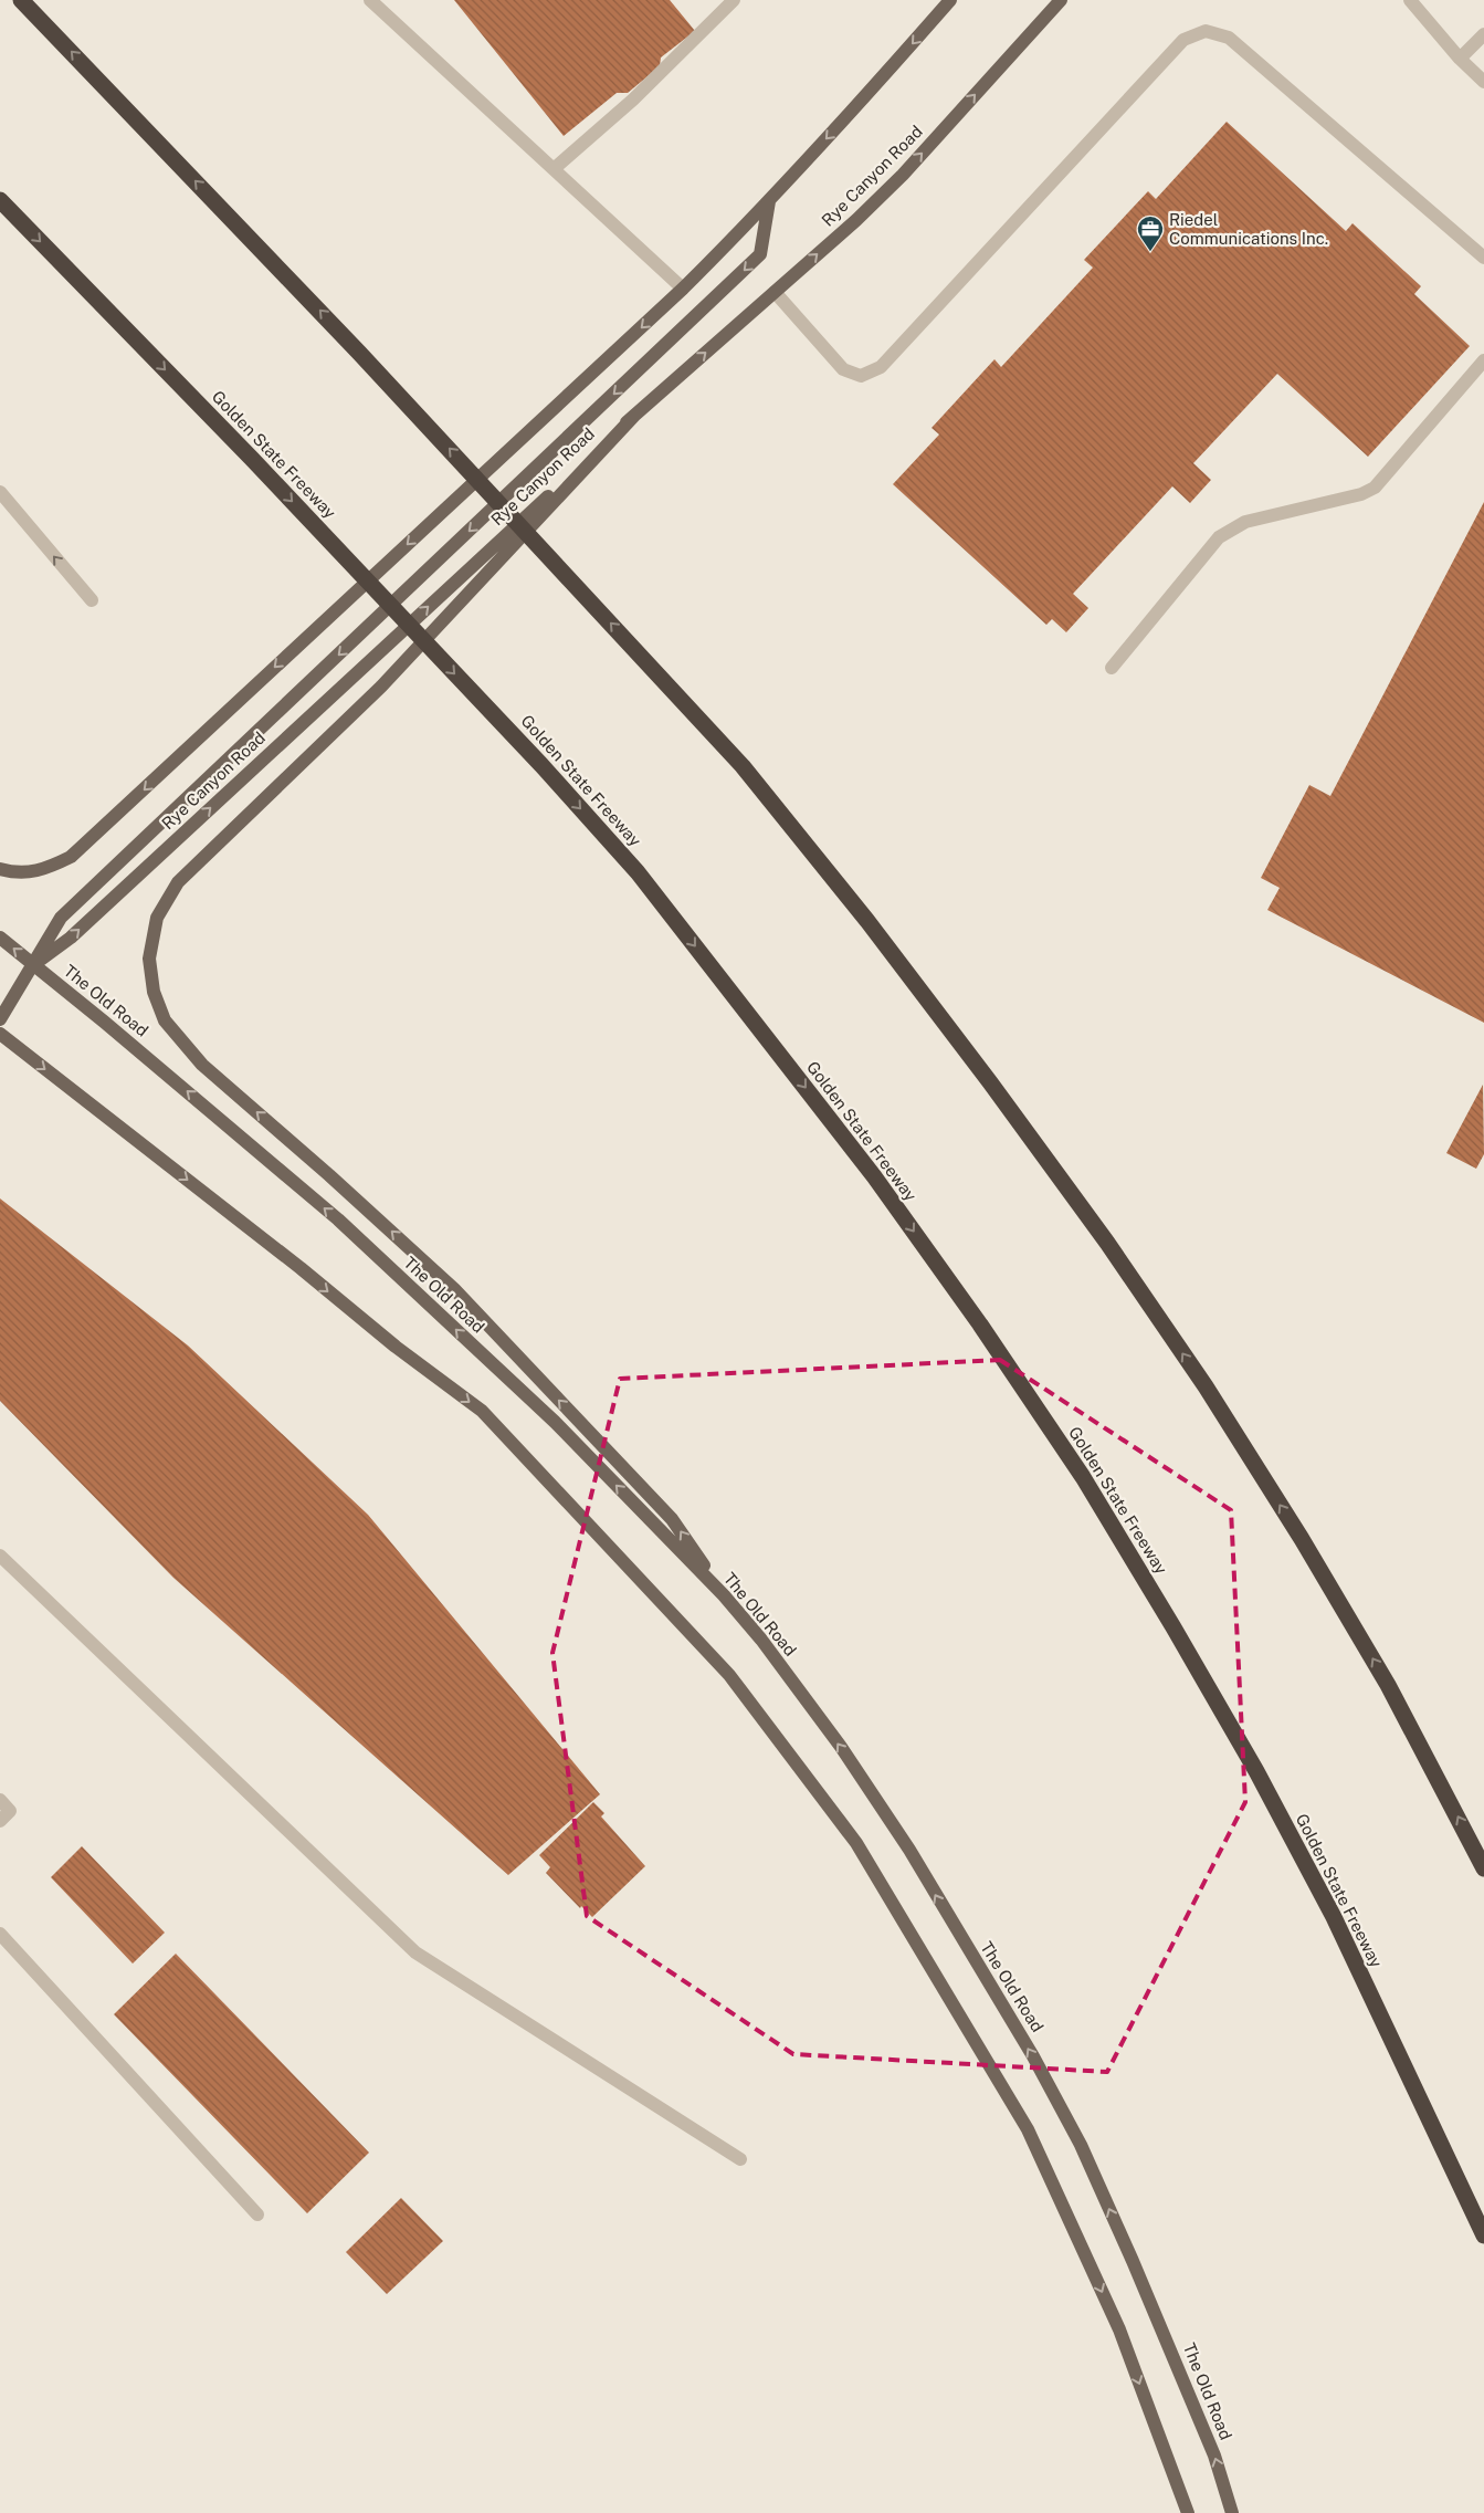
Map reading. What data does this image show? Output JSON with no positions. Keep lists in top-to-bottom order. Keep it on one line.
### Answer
{"streets":{"highway":["Golden State Freeway"],"main road":["Rye Canyon Road","The Old Road"]},"crossings":[["Rye Canyon Road","The Old Road"]],"one_way":["Golden State Freeway"],"places":{"office":["Riedel Communications Inc."]}}
